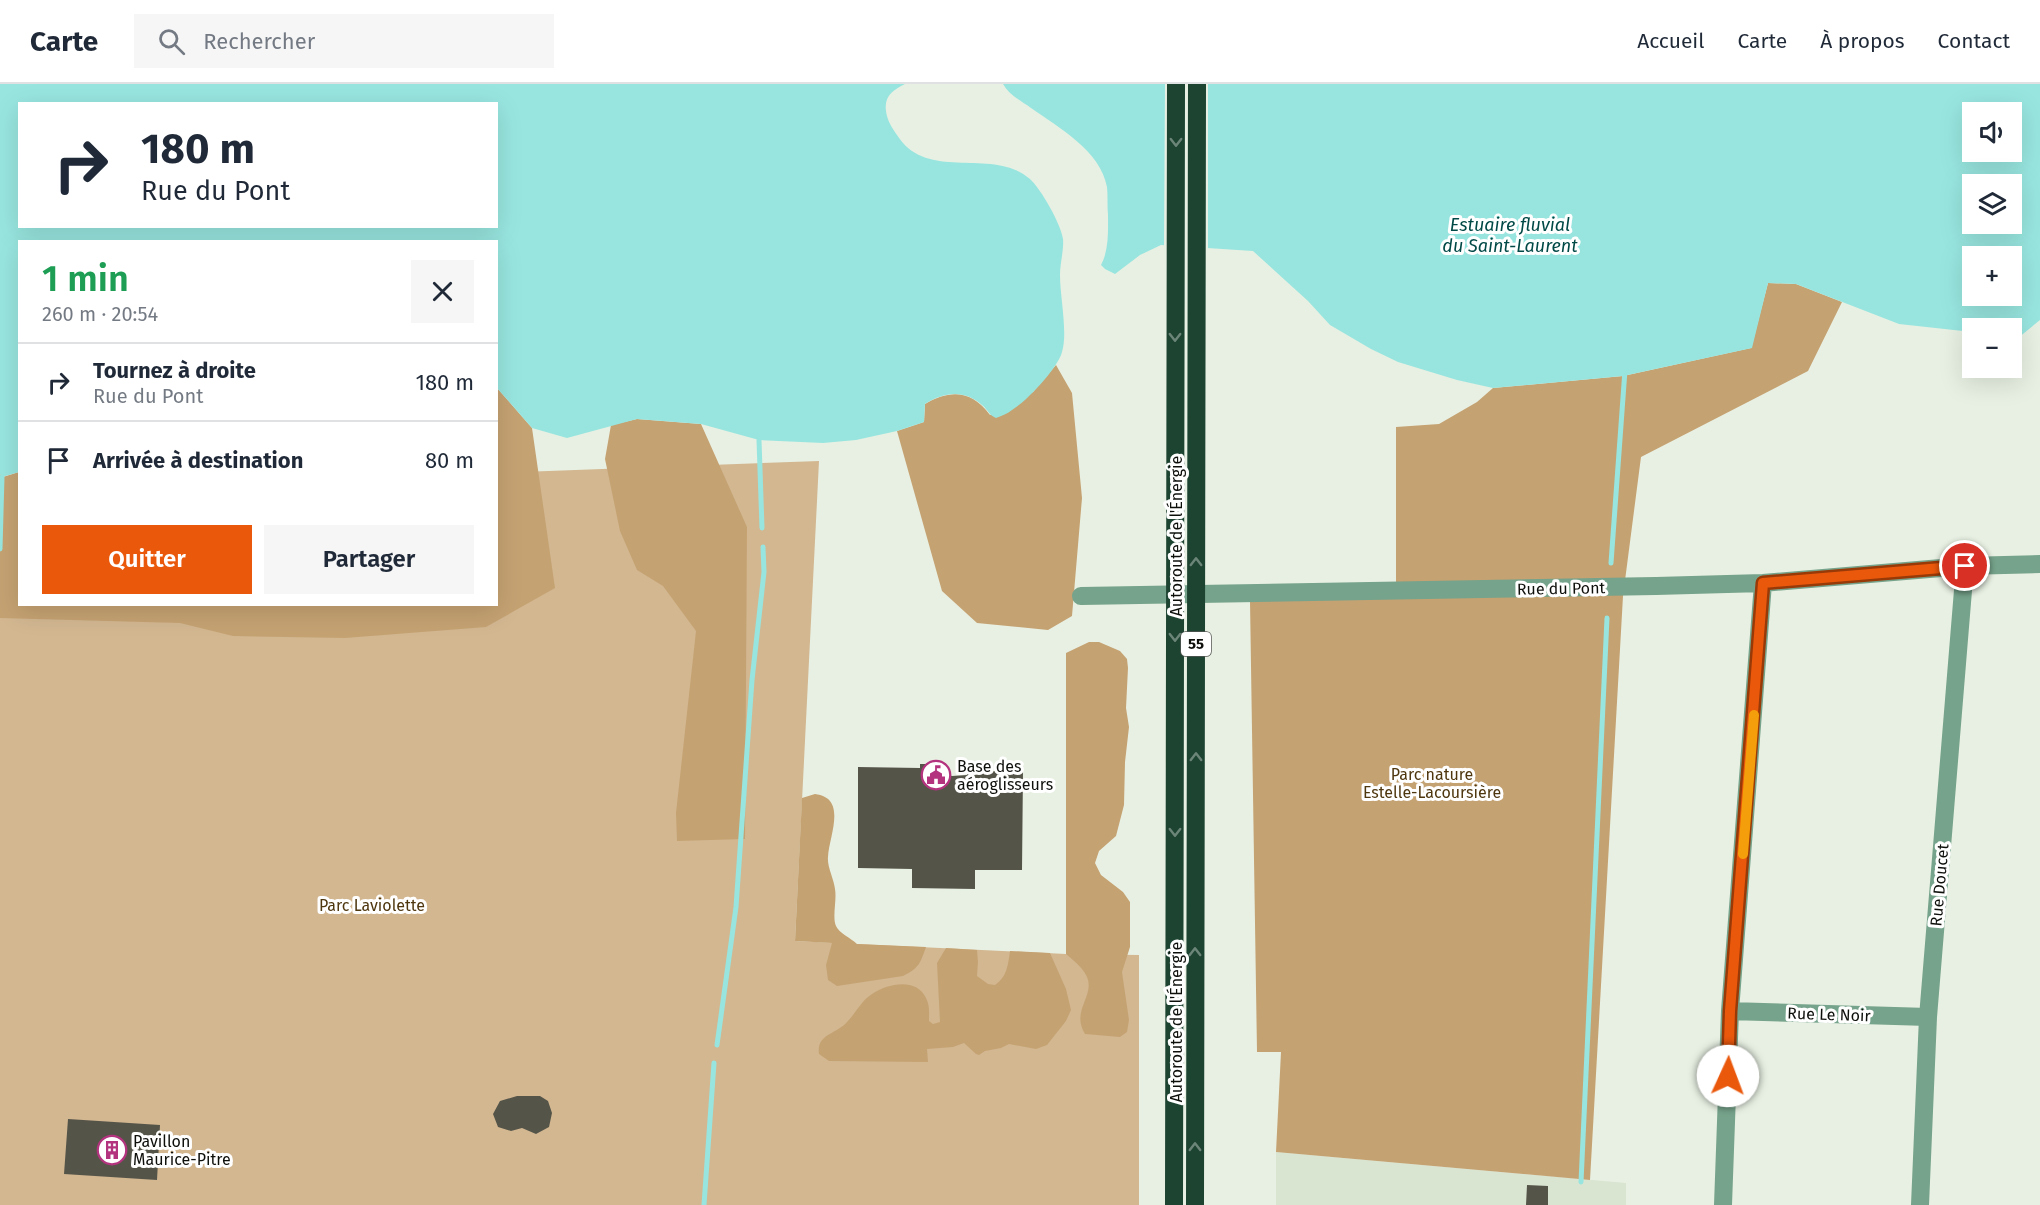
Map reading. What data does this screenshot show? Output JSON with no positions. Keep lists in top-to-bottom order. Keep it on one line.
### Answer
{"streets":{"highway":["Autoroute de l'Énergie","55"],"street":["Rue du Pont","Rue Doucet","Rue Le Noir"]},"crossings":[["Rue du Pont","Rue Doucet"],["Rue Doucet","Rue Le Noir"]],"water":["Estuaire fluvial du Saint-Laurent"],"parks":["Parc nature Estelle-Lacoursière","Parc Laviolette"],"places":{"public building":["Base des aéroglisseurs"],"building":["Pavillon Maurice-Pitre"]},"page":{"header":"Carte","search":"Rechercher","nav":["Accueil","Carte","À propos","Contact"],"map_buttons":["+","−"],"turn":["180 m","Rue du Pont"],"heading":["1 min","260 m · 20:54"],"list":[{"name":"Tournez à droite","note":"Rue du Pont","value":"180 m"},{"name":"Arrivée à destination","value":"80 m"}],"buttons":["Quitter","Partager"]}}
